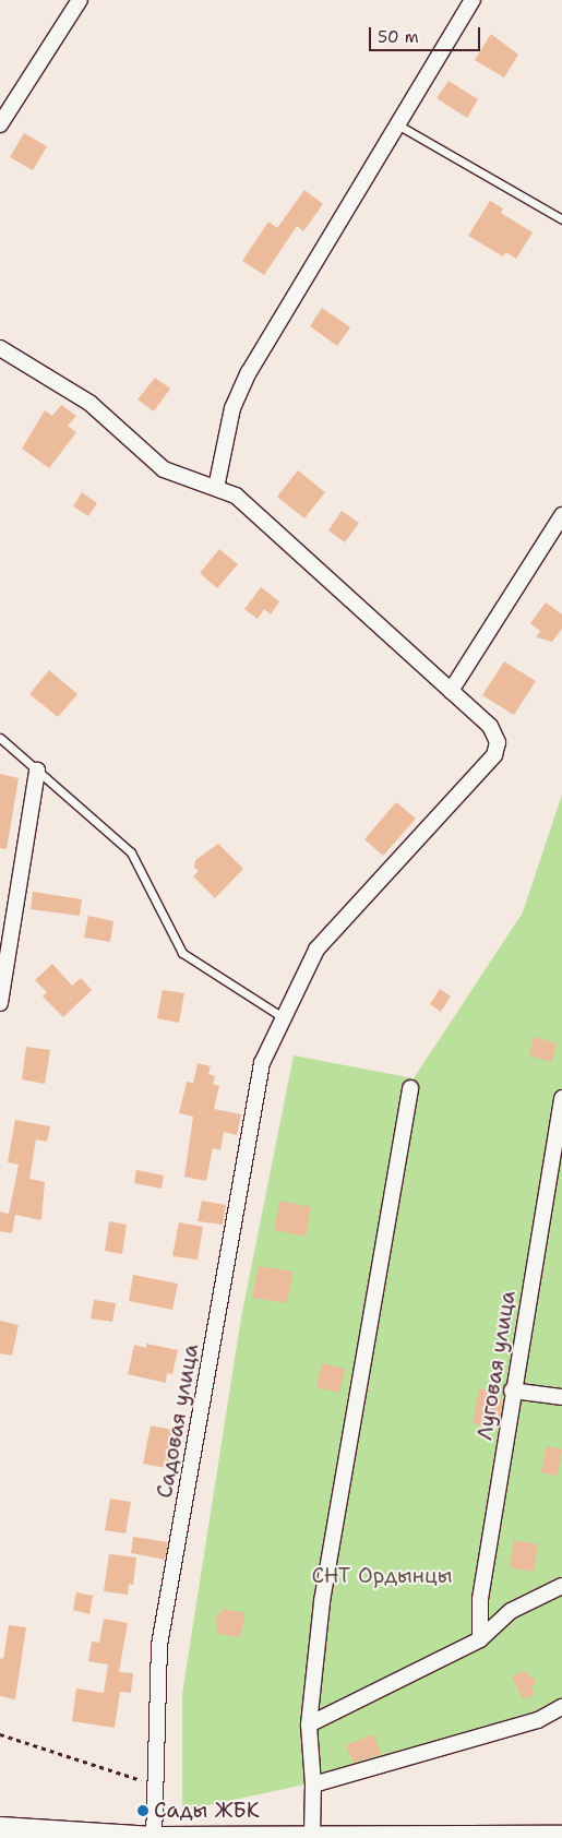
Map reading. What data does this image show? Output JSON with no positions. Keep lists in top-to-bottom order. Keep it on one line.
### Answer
{"streets":{"street":["Луговая улица","Садовая улица"]},"parks":["СНТ Ордынцы"],"places":["Сады ЖБК"],"scale_bar":"50 m"}
